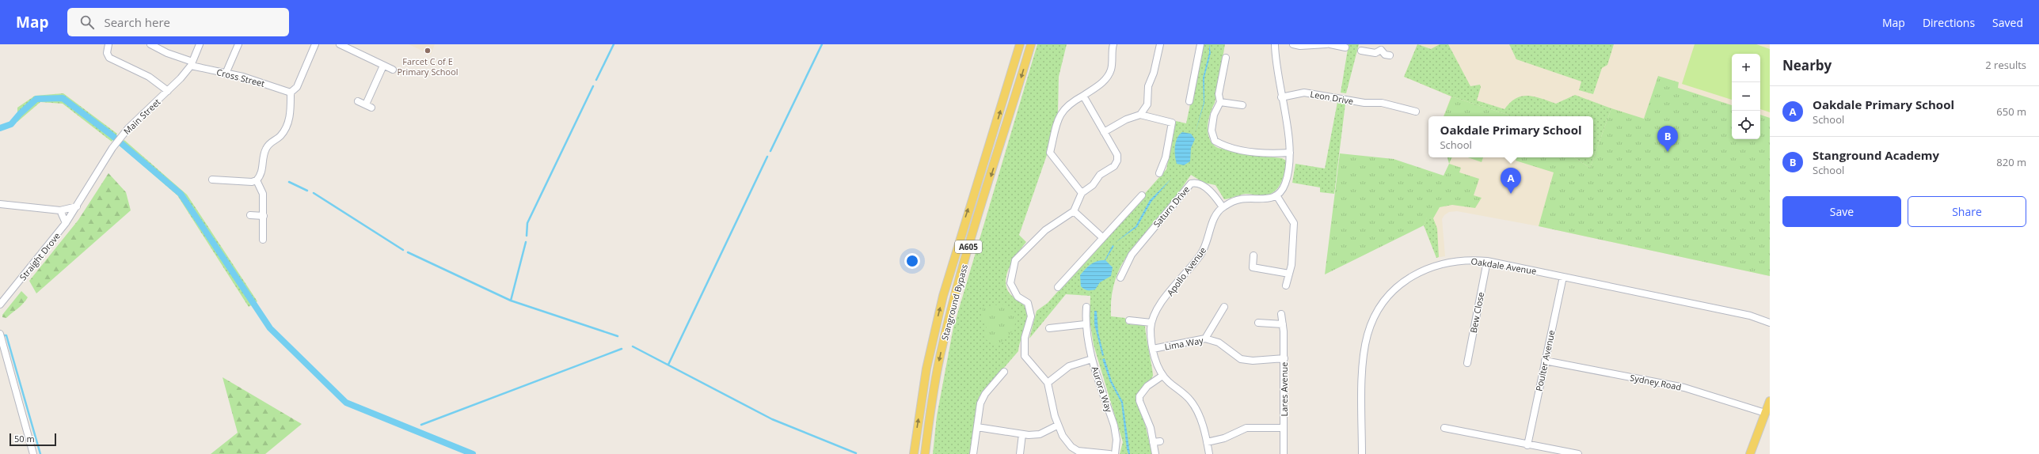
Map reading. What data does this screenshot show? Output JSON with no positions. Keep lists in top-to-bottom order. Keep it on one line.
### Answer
{"streets":{"main road":["A605","Stanground Bypass"],"street":["Cross Street","Leon Drive","Main Street","Saturn Drive","Straight Drove","Oakdale Avenue","Apollo Avenue","Bew Close","Lima Way","Poulter Avenue","Sydney Road","Aurora Way","Lares Avenue"]},"crossings":[["Cross Street","Main Street"],["Main Street","Straight Drove"],["Saturn Drive","Apollo Avenue"],["Oakdale Avenue","Bew Close"],["Oakdale Avenue","Poulter Avenue"],["Apollo Avenue","Lima Way"],["Lima Way","Lares Avenue"],["Poulter Avenue","Sydney Road"]],"places":["Farcet C of E Primary School"],"scale_bar":"50 m","page":{"header":"Map","search":"Search here","nav":["Map","Directions","Saved"],"heading":["Nearby","2 results"],"map_buttons":["+","−"],"list":[{"mark":"A","name":"Oakdale Primary School","note":"School","value":"650 m"},{"mark":"B","name":"Stanground Academy","note":"School","value":"820 m"}],"popup":["Oakdale Primary School","School"],"pins":["B","A"],"buttons":["Save","Share"],"scale":"50 m"}}
